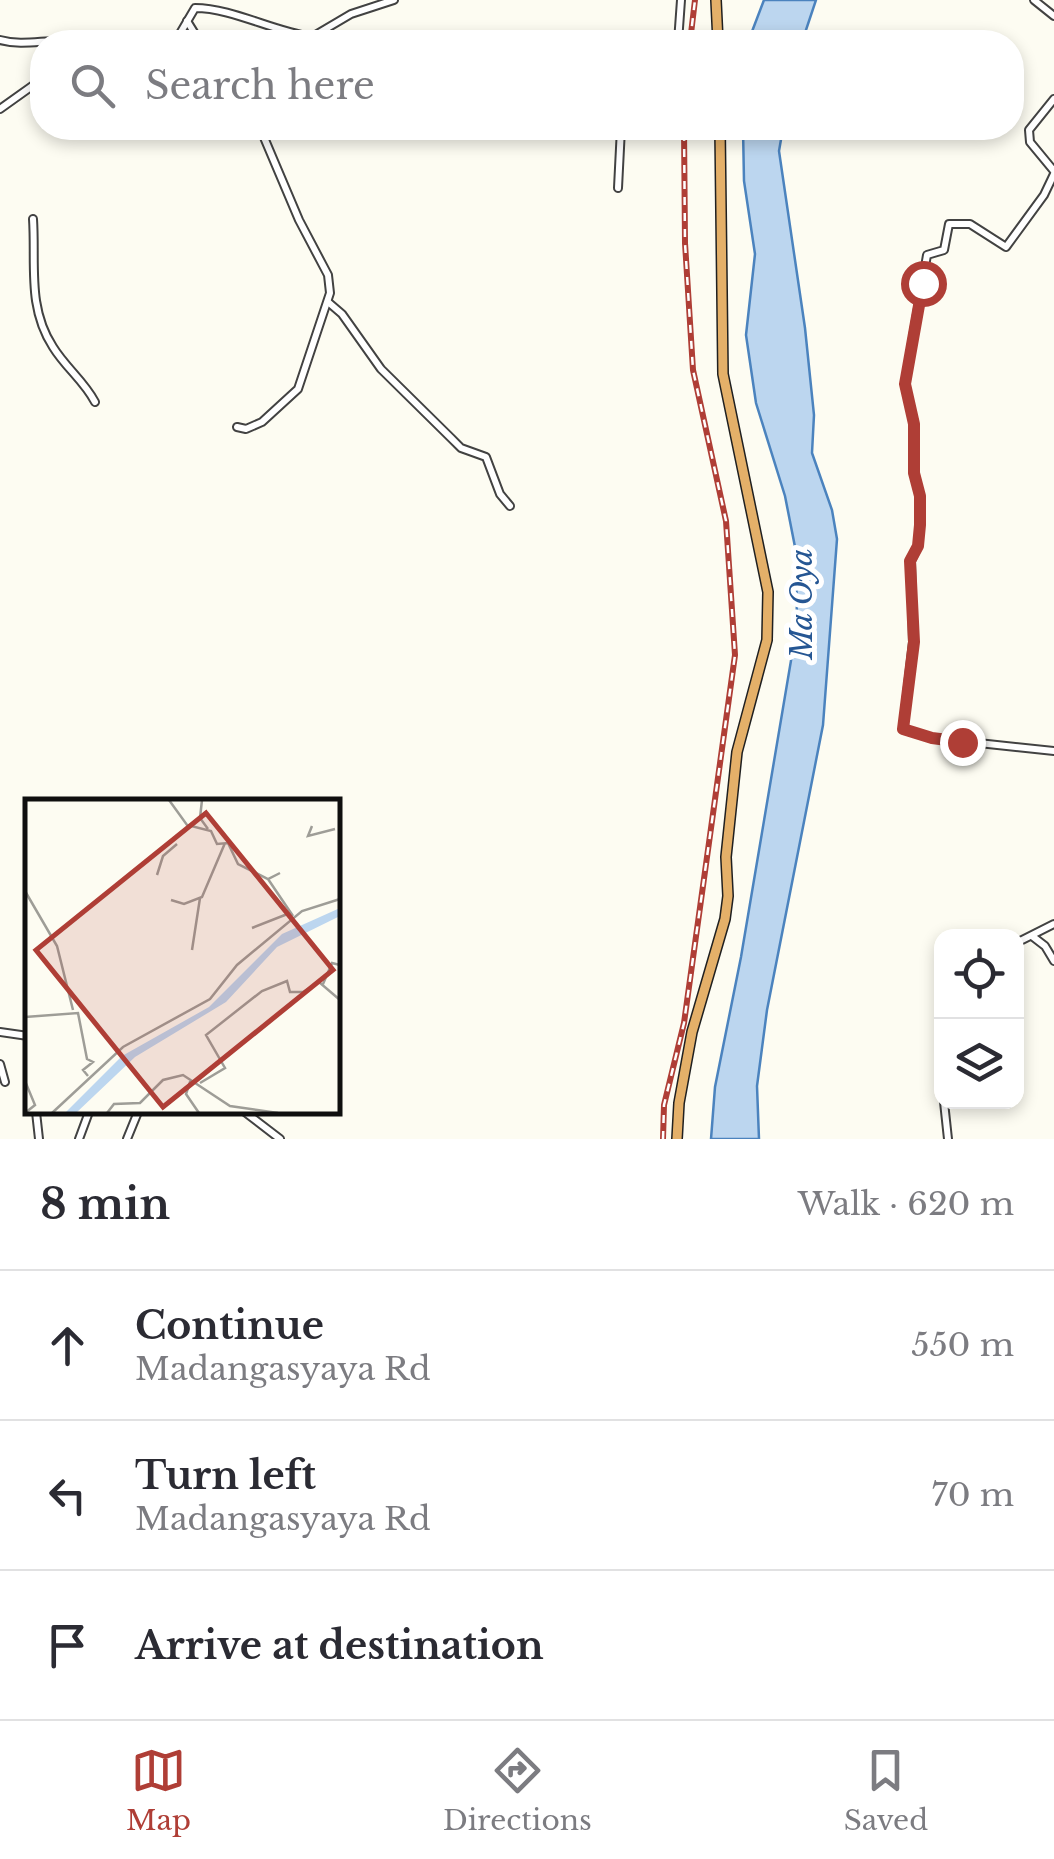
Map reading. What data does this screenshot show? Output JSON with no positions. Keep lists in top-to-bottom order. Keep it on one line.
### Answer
{"water":["Ma Oya"],"page":{"search":"Search here","heading":["8 min","Walk · 620 m"],"list":[["Continue","Madangasyaya Rd","550 m"],["Turn left","Madangasyaya Rd","70 m"],"Arrive at destination"],"nav":["Map","Directions","Saved"]}}
